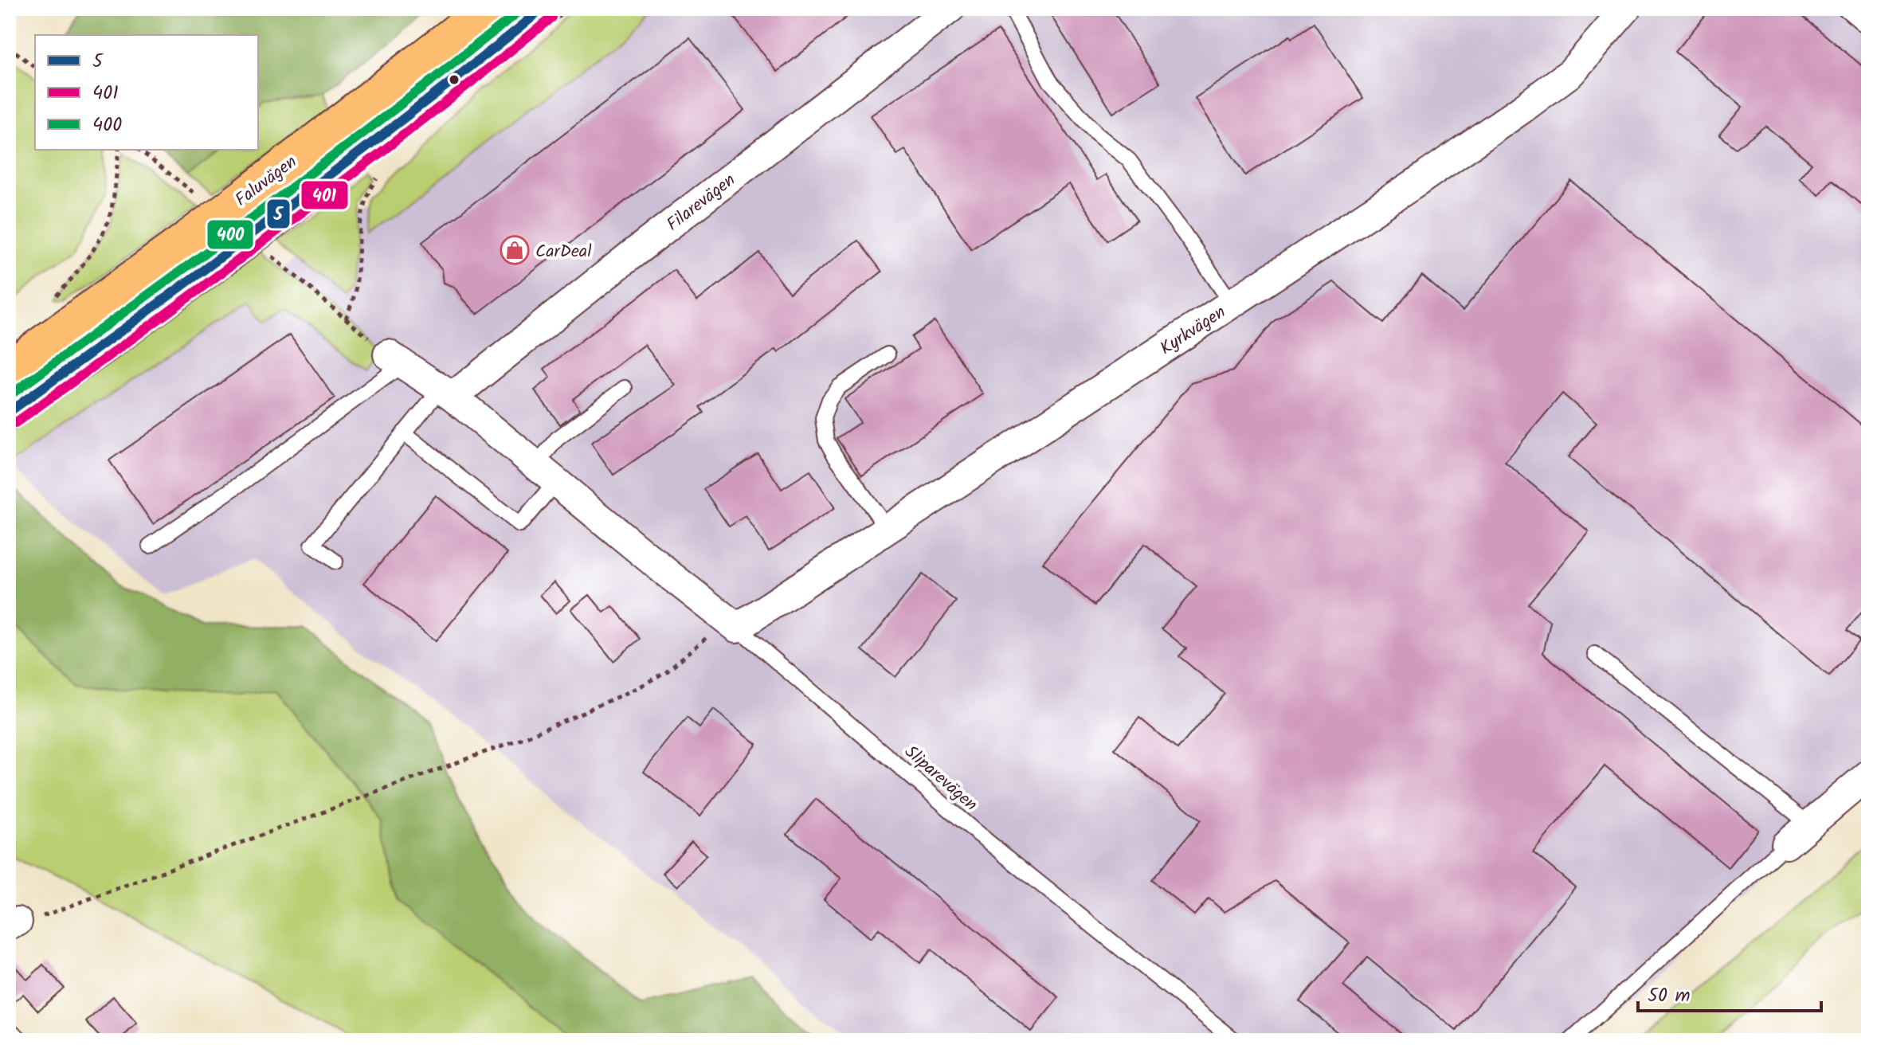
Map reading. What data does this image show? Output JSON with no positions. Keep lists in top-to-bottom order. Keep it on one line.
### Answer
{"streets":{"highway":["Faluvägen"],"street":["Filarevägen","Kyrkvägen"],"lane":["Sliparevägen"]},"crossings":[["Kyrkvägen","Sliparevägen"]],"places":{"shop":["CarDeal"]},"lines":["transit line 5","transit line 400","transit line 401"],"legend":["5","401","400"],"scale_bar":"50 m"}
